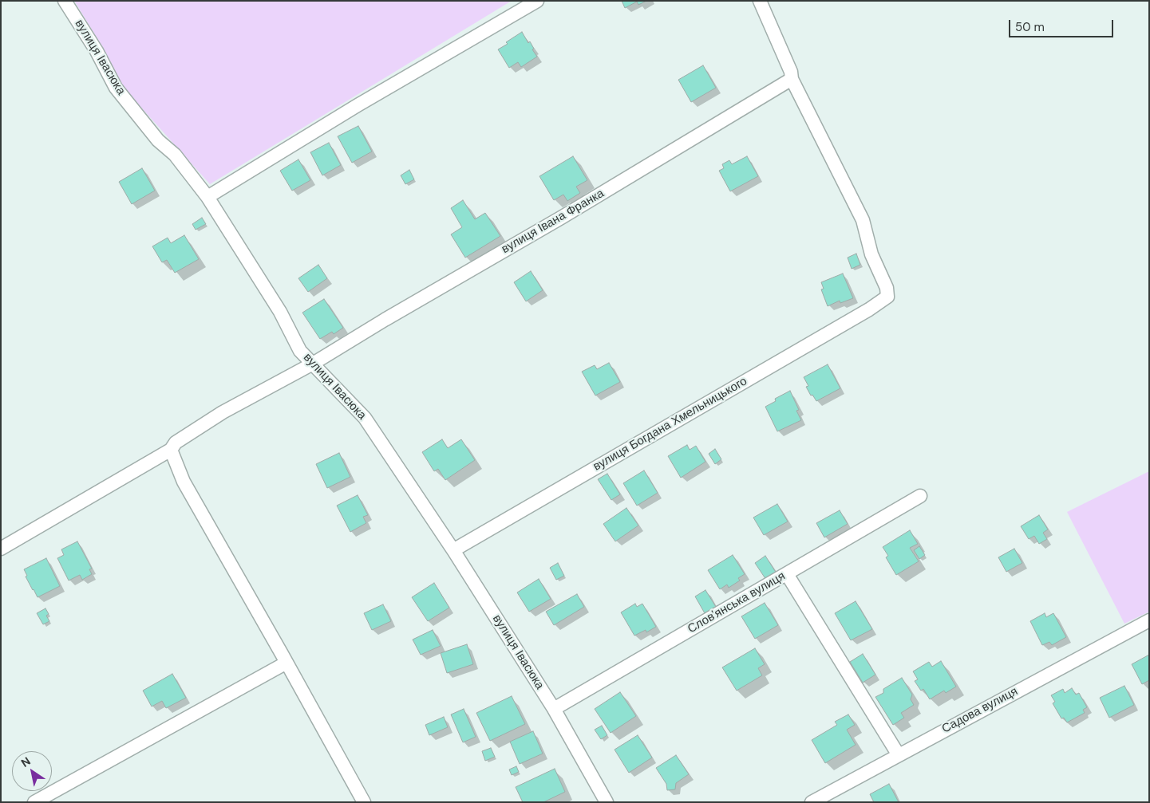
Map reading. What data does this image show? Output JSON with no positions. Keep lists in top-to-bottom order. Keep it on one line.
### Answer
{"streets":{"street":["вулиця Івасюка","вулиця Івана Франка","вулиця Богдана Хмельницького","Слов'янська вулиця","Садова вулиця"]},"crossings":[["вулиця Івасюка","вулиця Івана Франка"],["вулиця Івасюка","вулиця Богдана Хмельницького"],["вулиця Івасюка","Слов'янська вулиця"],["вулиця Івана Франка","вулиця Богдана Хмельницького"]],"scale_bar":"50 m","north":"top left"}
